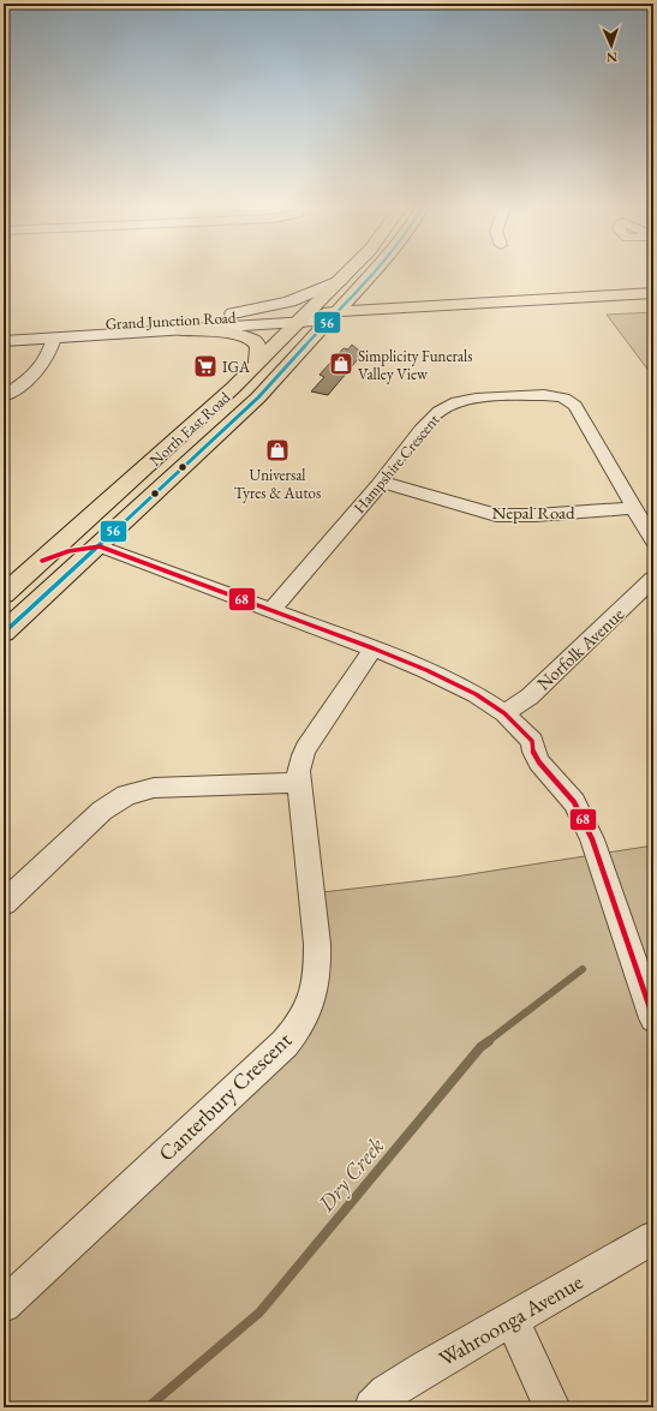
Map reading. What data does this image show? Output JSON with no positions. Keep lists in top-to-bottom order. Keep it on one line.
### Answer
{"streets":{"highway":["Grand Junction Road","North East Road"],"street":["Hampshire Crescent","Nepal Road","Norfolk Avenue","Canterbury Crescent","Wahroonga Avenue"]},"crossings":[["Grand Junction Road","North East Road"],["Hampshire Crescent","Nepal Road"]],"water":["Dry Creek"],"places":{"shop":["Simplicity Funerals Valley View","Universal Tyres & Autos"],"supermarket":["IGA"]},"lines":["transit line 56","transit line 68"],"north":"bottom"}
